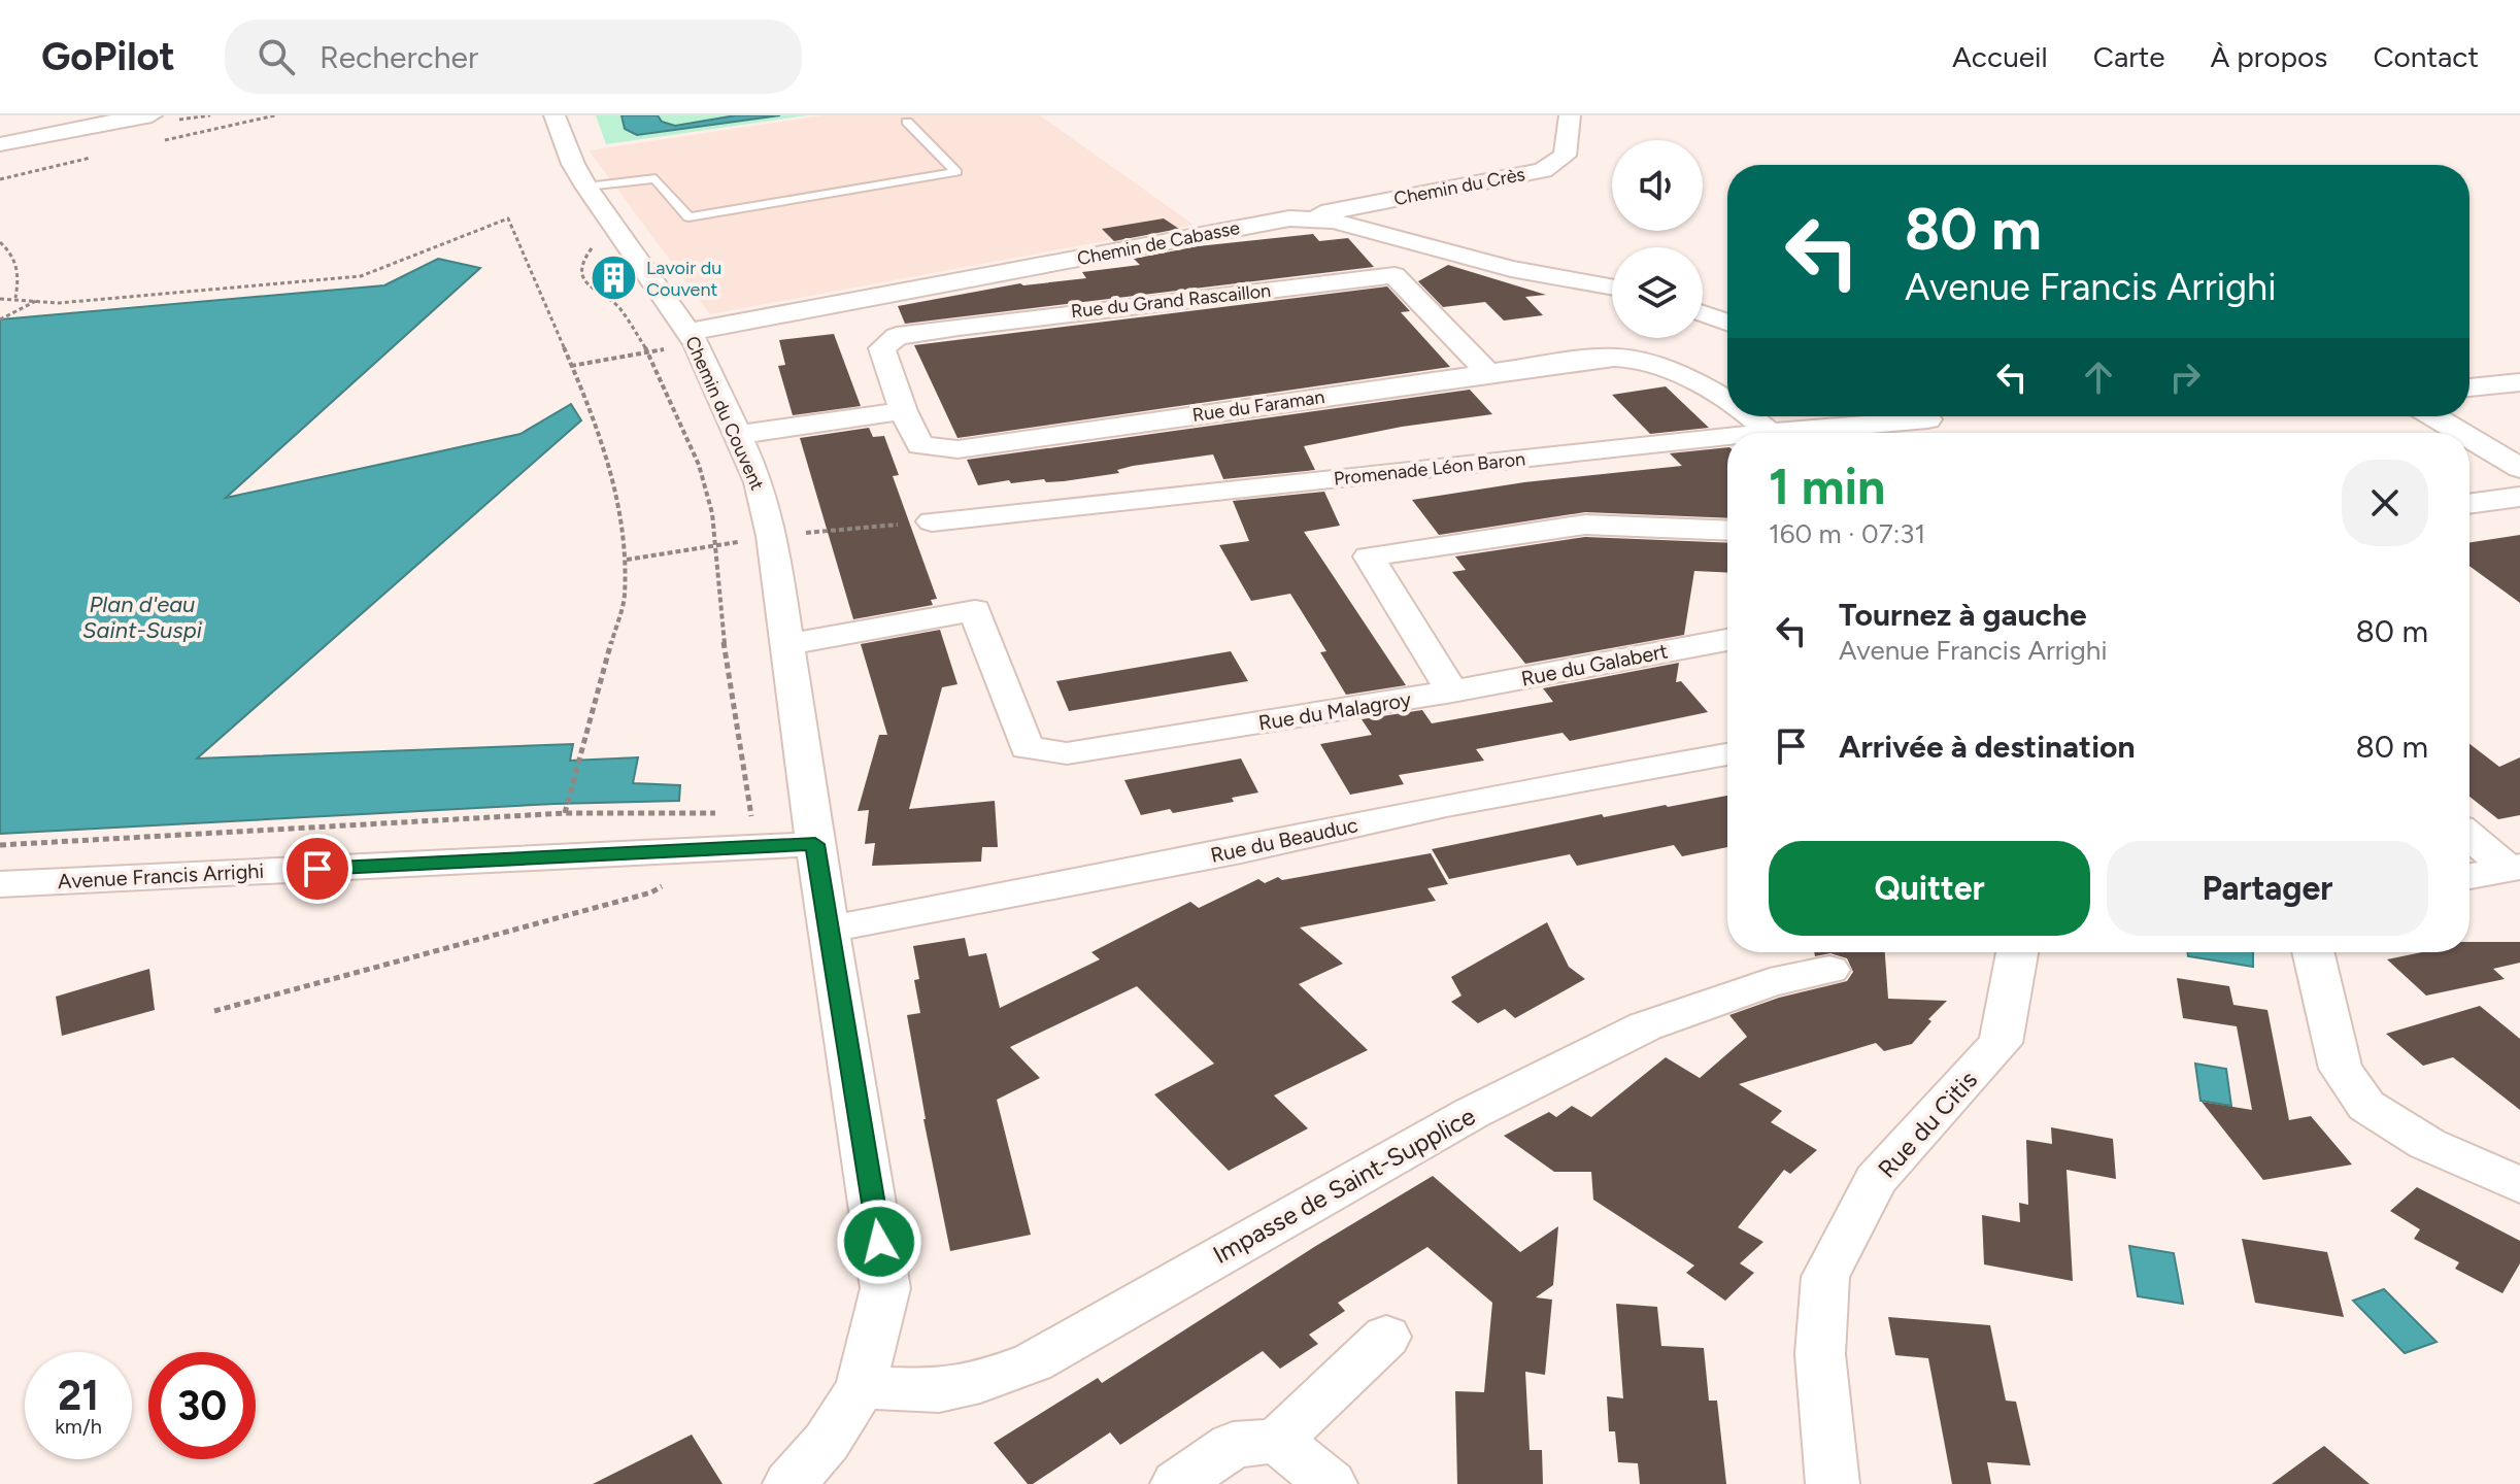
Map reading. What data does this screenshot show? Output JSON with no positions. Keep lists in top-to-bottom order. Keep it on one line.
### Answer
{"streets":{"street":["Chemin du Crès","Chemin de Cabasse","Rue du Grand Rascaillon","Rue du Faraman","Chemin du Couvent","Promenade Léon Baron","Rue du Galabert","Rue du Malagroy","Rue du Beauduc","Avenue Francis Arrighi","Rue du Citis","Impasse de Saint-Supplice"]},"crossings":[["Chemin du Crès","Chemin de Cabasse"],["Chemin de Cabasse","Chemin du Couvent"],["Rue du Grand Rascaillon","Rue du Faraman"],["Chemin du Couvent","Rue du Malagroy"],["Chemin du Couvent","Rue du Beauduc"],["Chemin du Couvent","Avenue Francis Arrighi"],["Chemin du Couvent","Impasse de Saint-Supplice"],["Rue du Galabert","Rue du Malagroy"]],"water":["Plan d'eau Saint-Suspi"],"places":{"building":["Lavoir du Couvent"]},"page":{"header":"GoPilot","search":"Rechercher","nav":["Accueil","Carte","À propos","Contact"],"turn":["80 m","Avenue Francis Arrighi"],"heading":["1 min","160 m · 07:31"],"list":[{"name":"Tournez à gauche","note":"Avenue Francis Arrighi","value":"80 m"},{"name":"Arrivée à destination","value":"80 m"}],"buttons":["Quitter","Partager"],"speed":"21 km/h","limit":"30"}}
